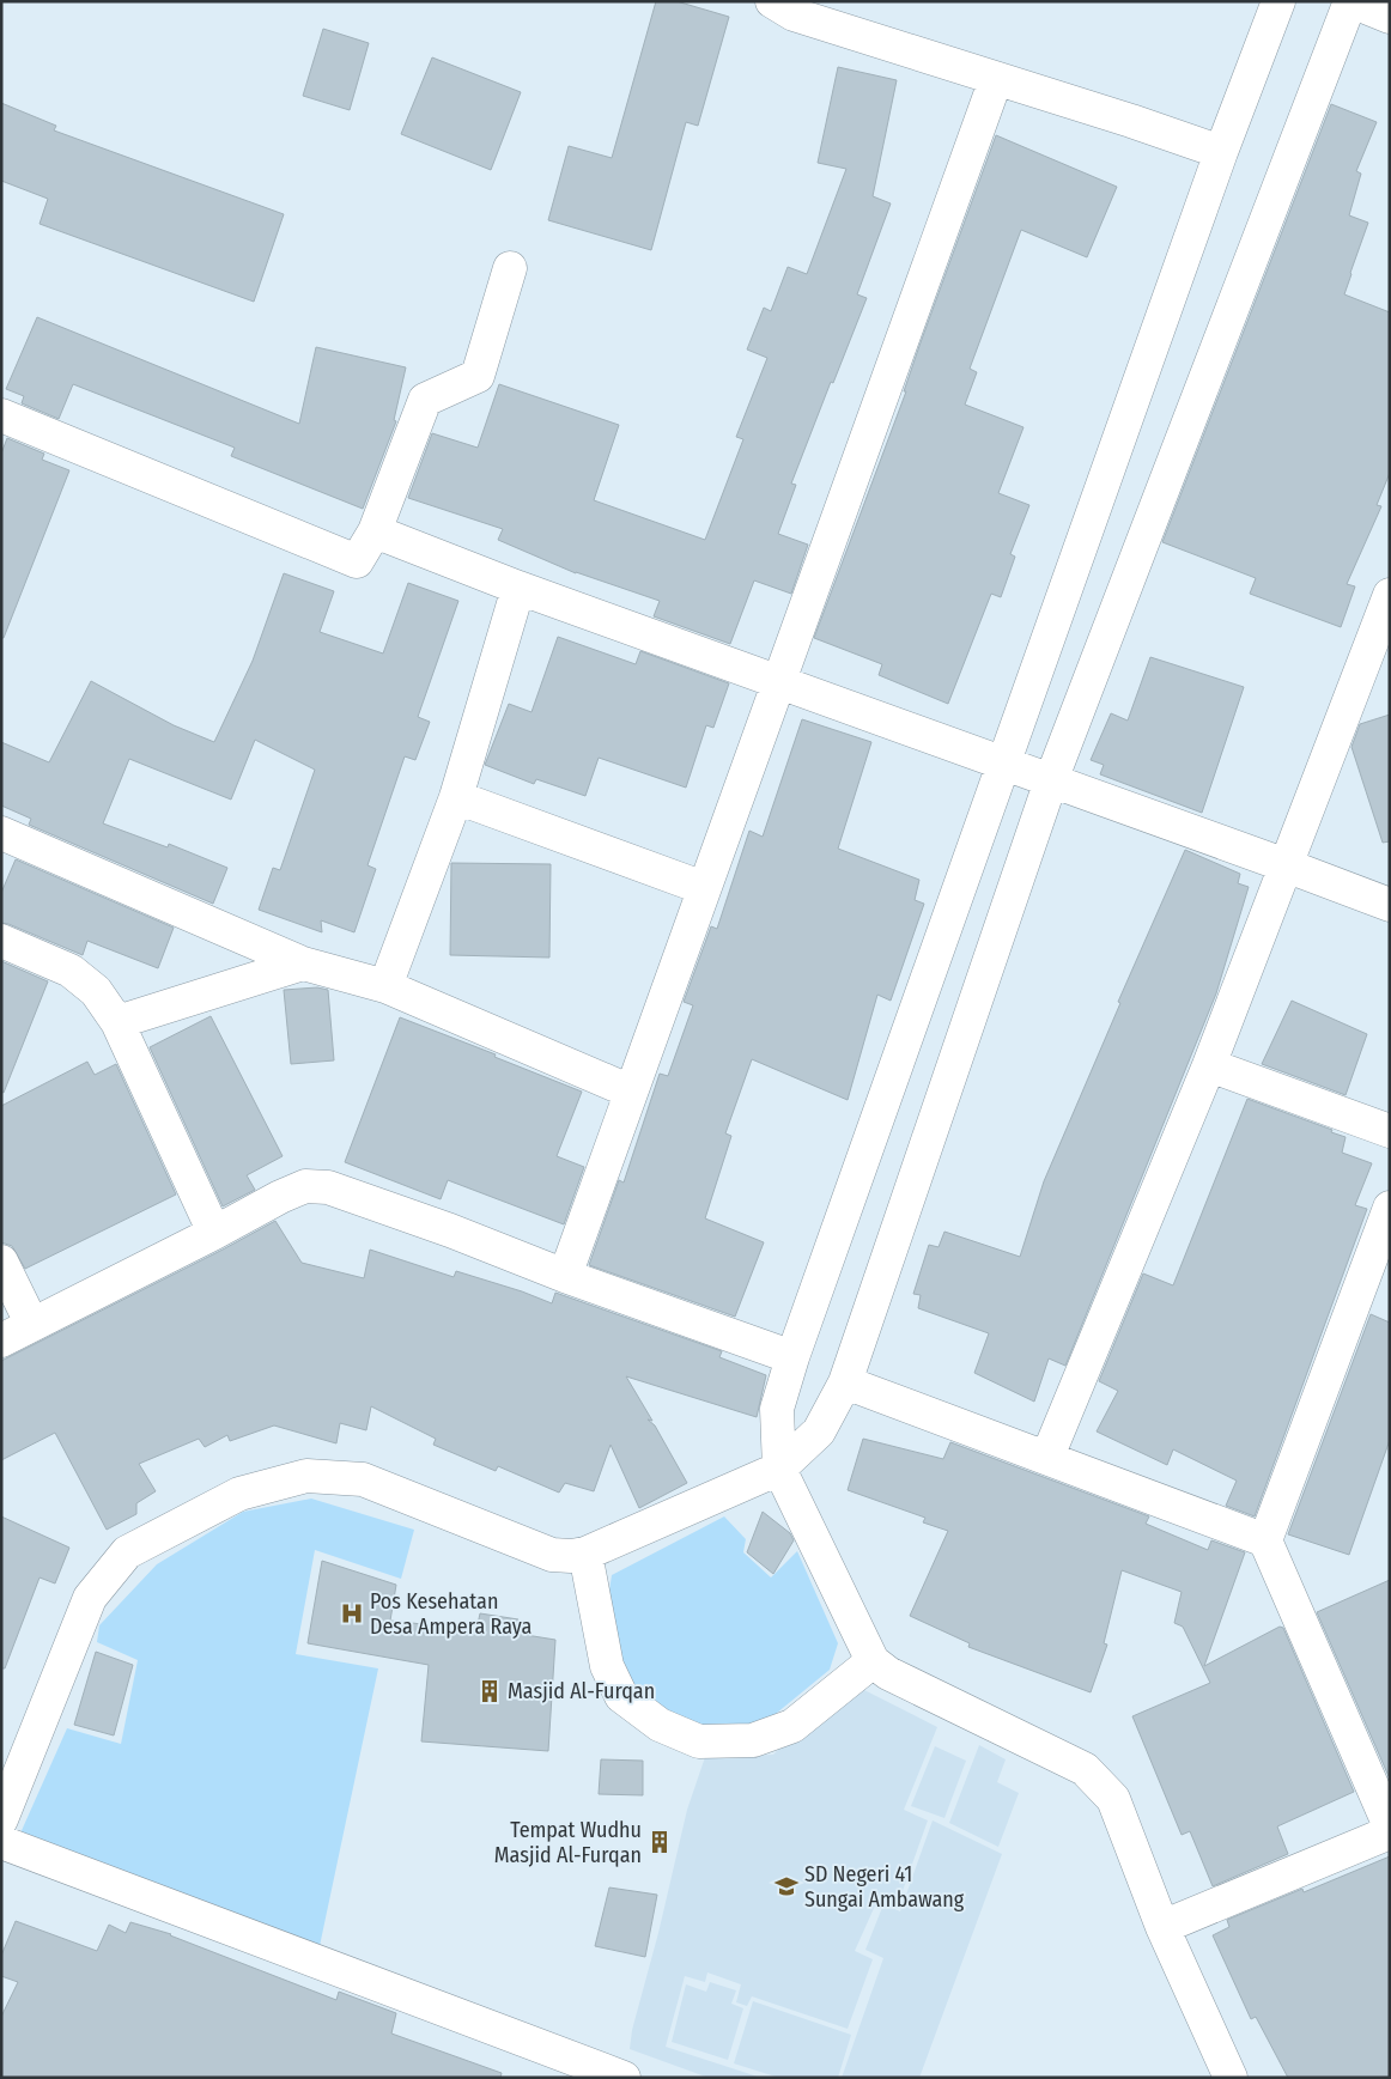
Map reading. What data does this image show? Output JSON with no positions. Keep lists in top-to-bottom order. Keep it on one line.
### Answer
{"places":{"hospital":["Pos Kesehatan Desa Ampera Raya"],"building":["Masjid Al-Furqan","Tempat Wudhu Masjid Al-Furqan"],"school or university":["SD Negeri 41 Sungai Ambawang"]}}
